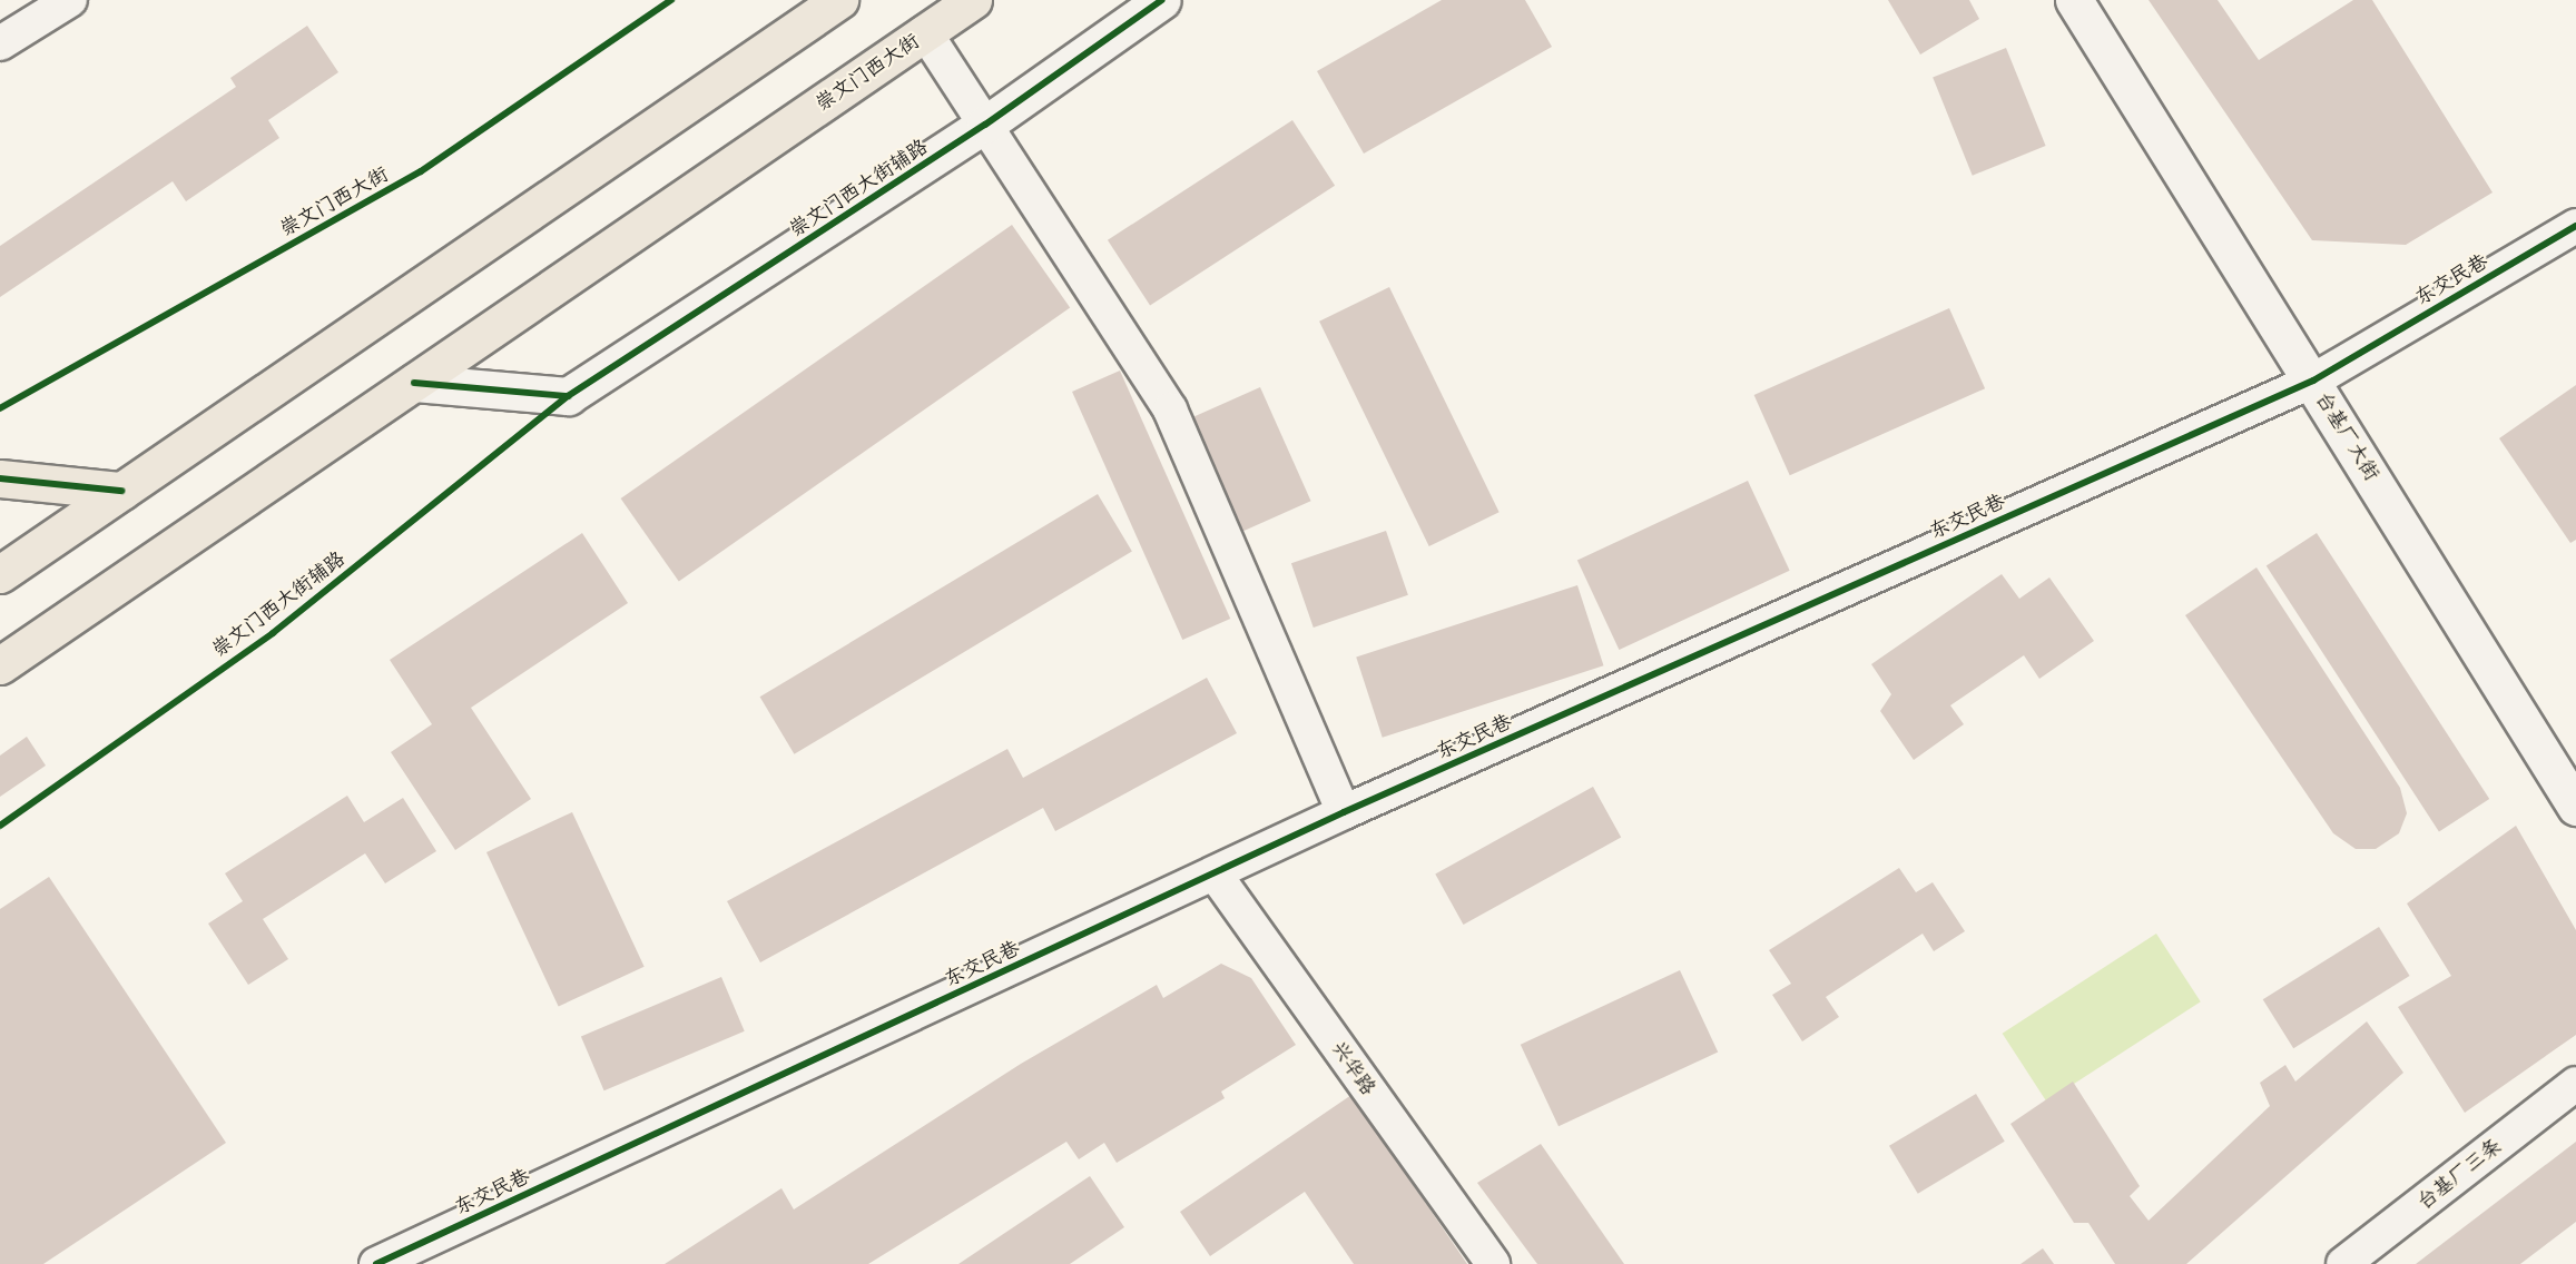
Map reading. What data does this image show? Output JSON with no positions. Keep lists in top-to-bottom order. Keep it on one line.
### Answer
{"streets":{"main road":["崇文门西大街"],"street":["崇文门西大街辅路","东交民巷","台基厂大街","兴华路","台基厂三条"]},"crossings":[["崇文门西大街","崇文门西大街辅路"],["东交民巷","台基厂大街"],["东交民巷","兴华路"]]}
